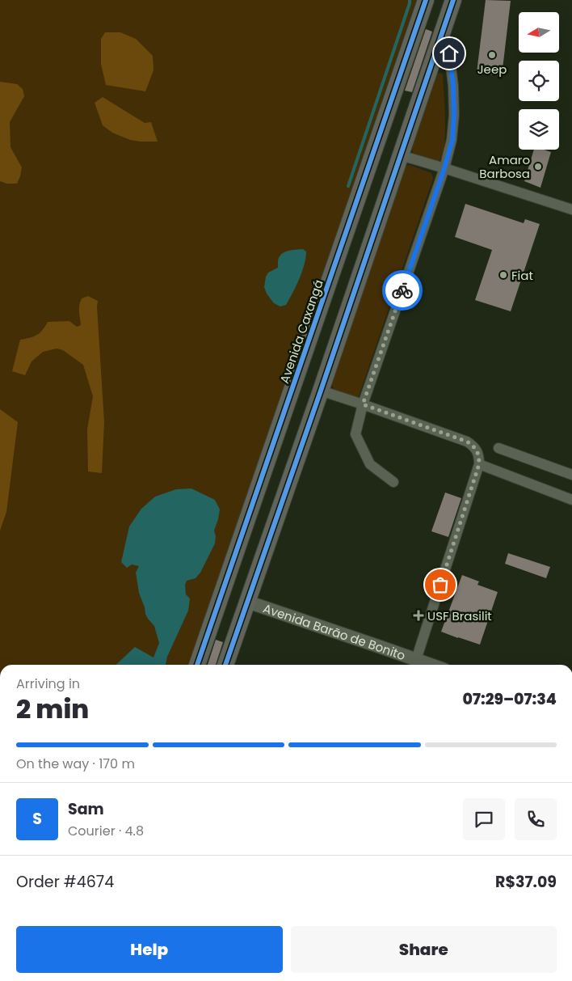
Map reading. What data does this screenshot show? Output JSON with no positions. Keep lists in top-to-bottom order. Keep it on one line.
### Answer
{"streets":{"main road":["Avenida Caxangá"],"street":["Avenida Barão de Bonito"]},"places":{"other":["Jeep","Amaro Barbosa","Fiat"],"health":["USF Brasilit"]},"north":"left","page":{"heading":["2 min","Arriving in","07:29–07:34"],"panel":["Sam","Courier · 4.8","Order #4674","R$37.09"],"bar":"On the way · 170 m","round":"S","buttons":["Help","Share"]}}
